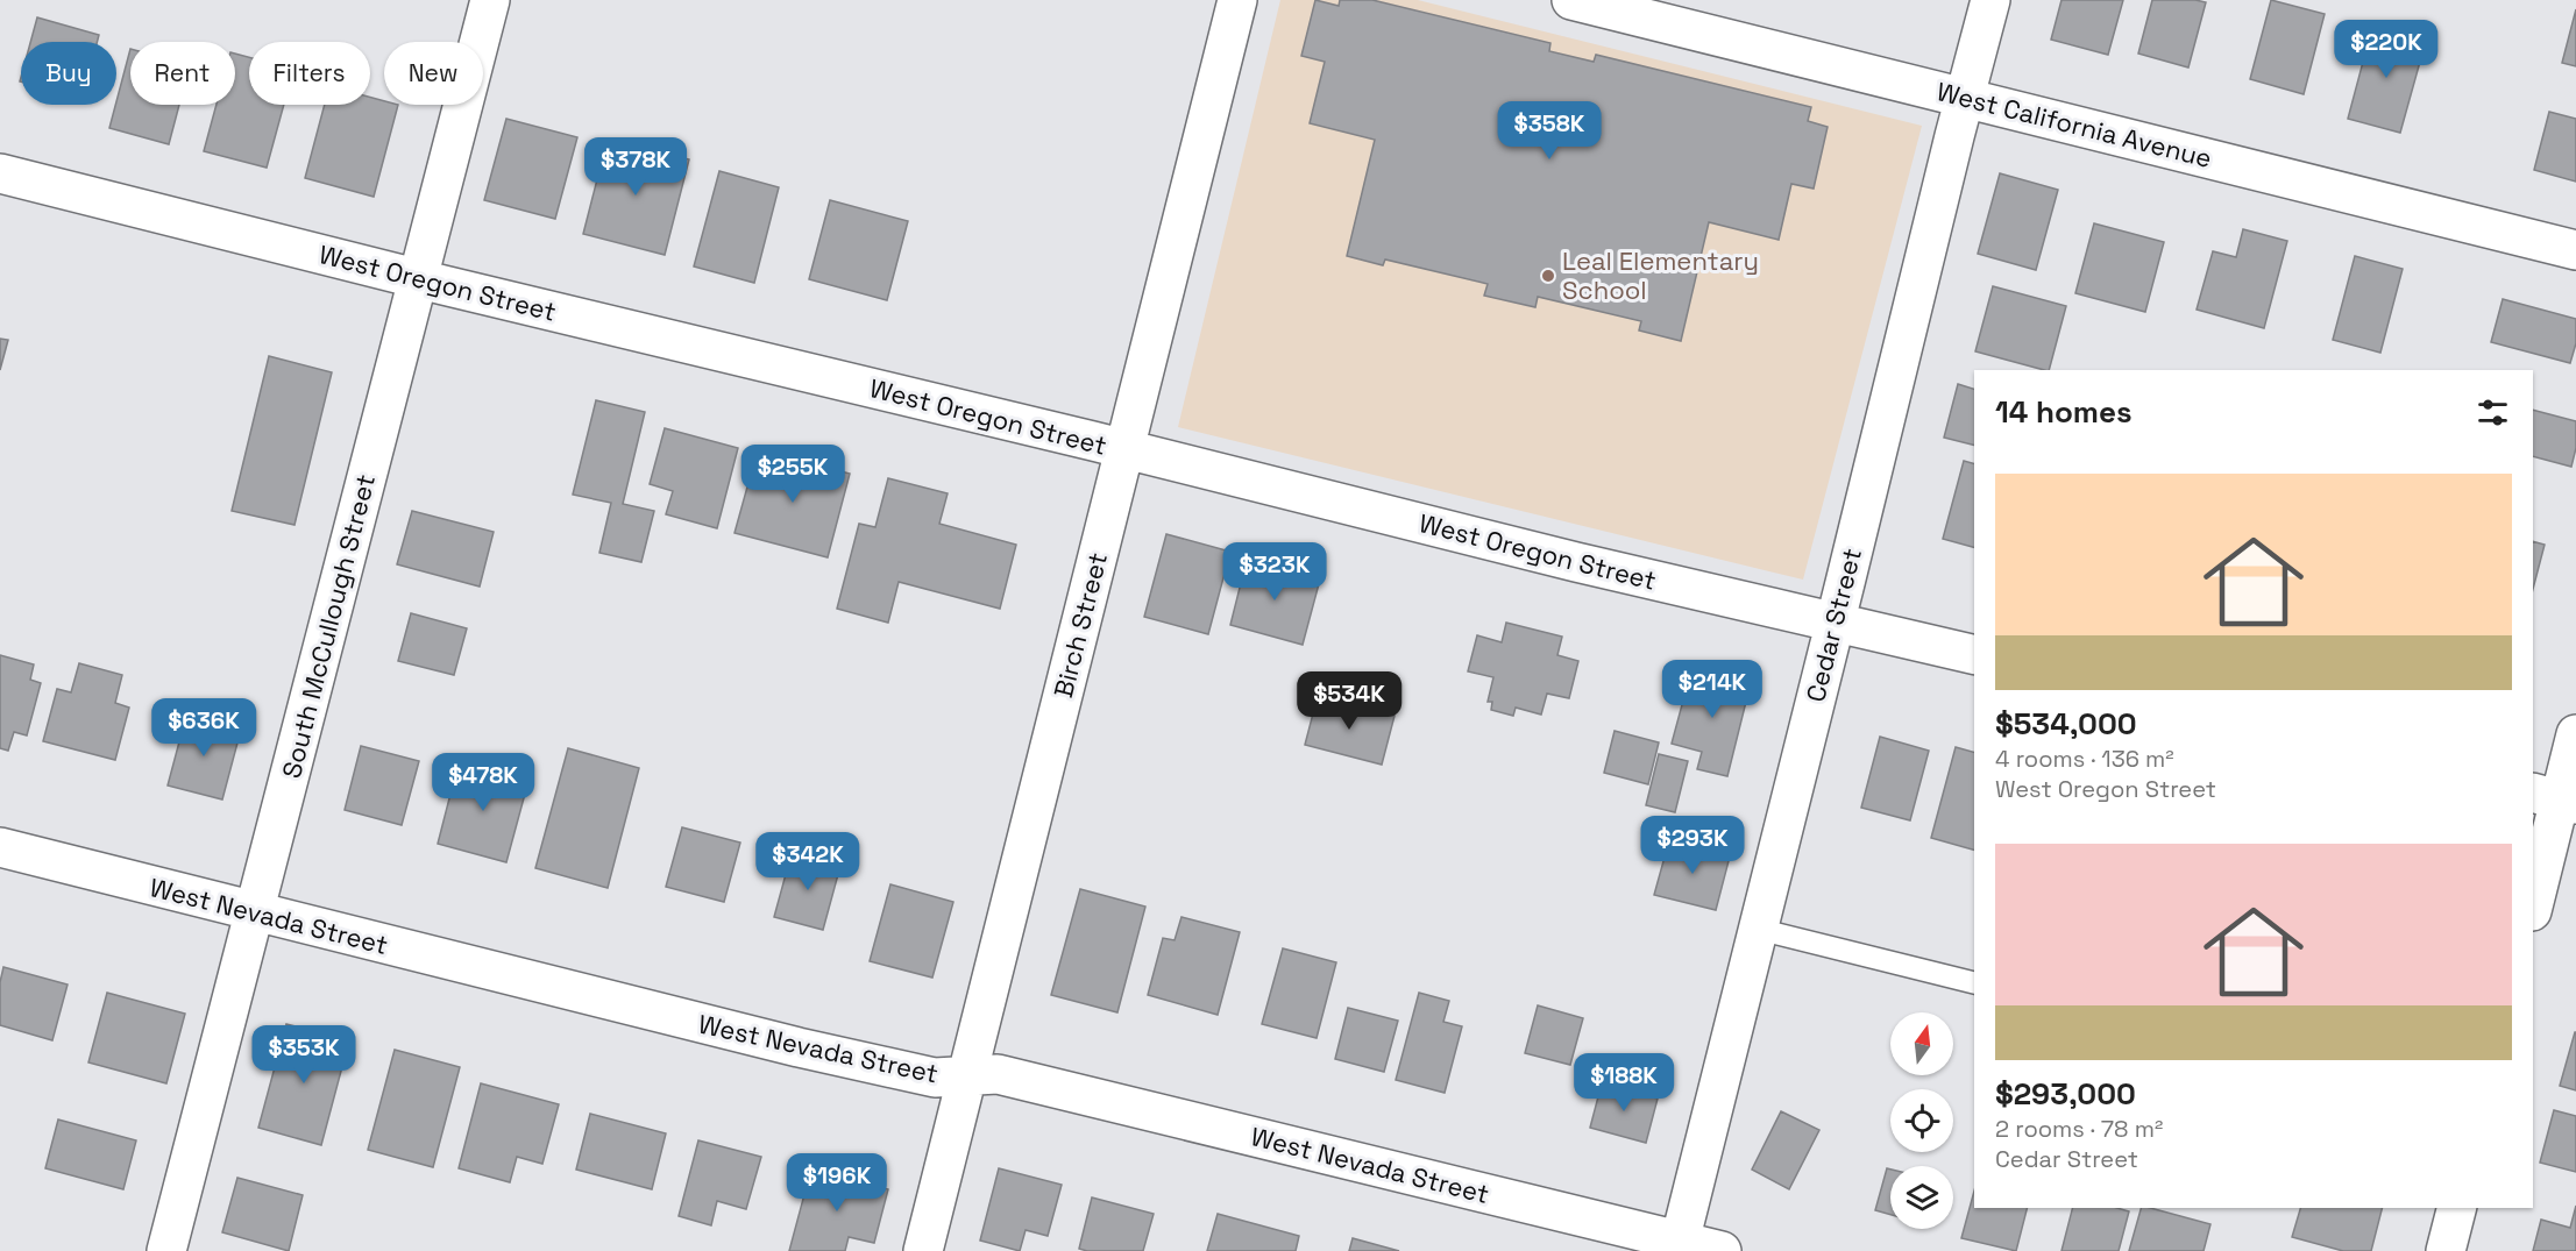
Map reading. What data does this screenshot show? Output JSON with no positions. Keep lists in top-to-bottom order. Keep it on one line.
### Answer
{"streets":{"street":["West California Avenue","West Oregon Street","Birch Street","Cedar Street","South McCullough Street","West Nevada Street"]},"crossings":[["West California Avenue","Cedar Street"],["West Oregon Street","Birch Street"],["West Oregon Street","Cedar Street"],["West Oregon Street","South McCullough Street"],["Birch Street","West Nevada Street"],["Cedar Street","West Nevada Street"],["South McCullough Street","West Nevada Street"]],"places":["Leal Elementary School"],"north":"top","page":{"price":["$220K","$358K","$378K","$255K","$323K","$214K","$534K","$636K","$478K","$293K","$342K","$353K","$188K","$196K"],"chip":["Buy","Rent","Filters","New"],"heading":"14 homes","list":[{"name":"$534,000","note":"4 rooms · 136 m² · West Oregon Street"},{"name":"$293,000","note":"2 rooms · 78 m² · Cedar Street"}]}}
